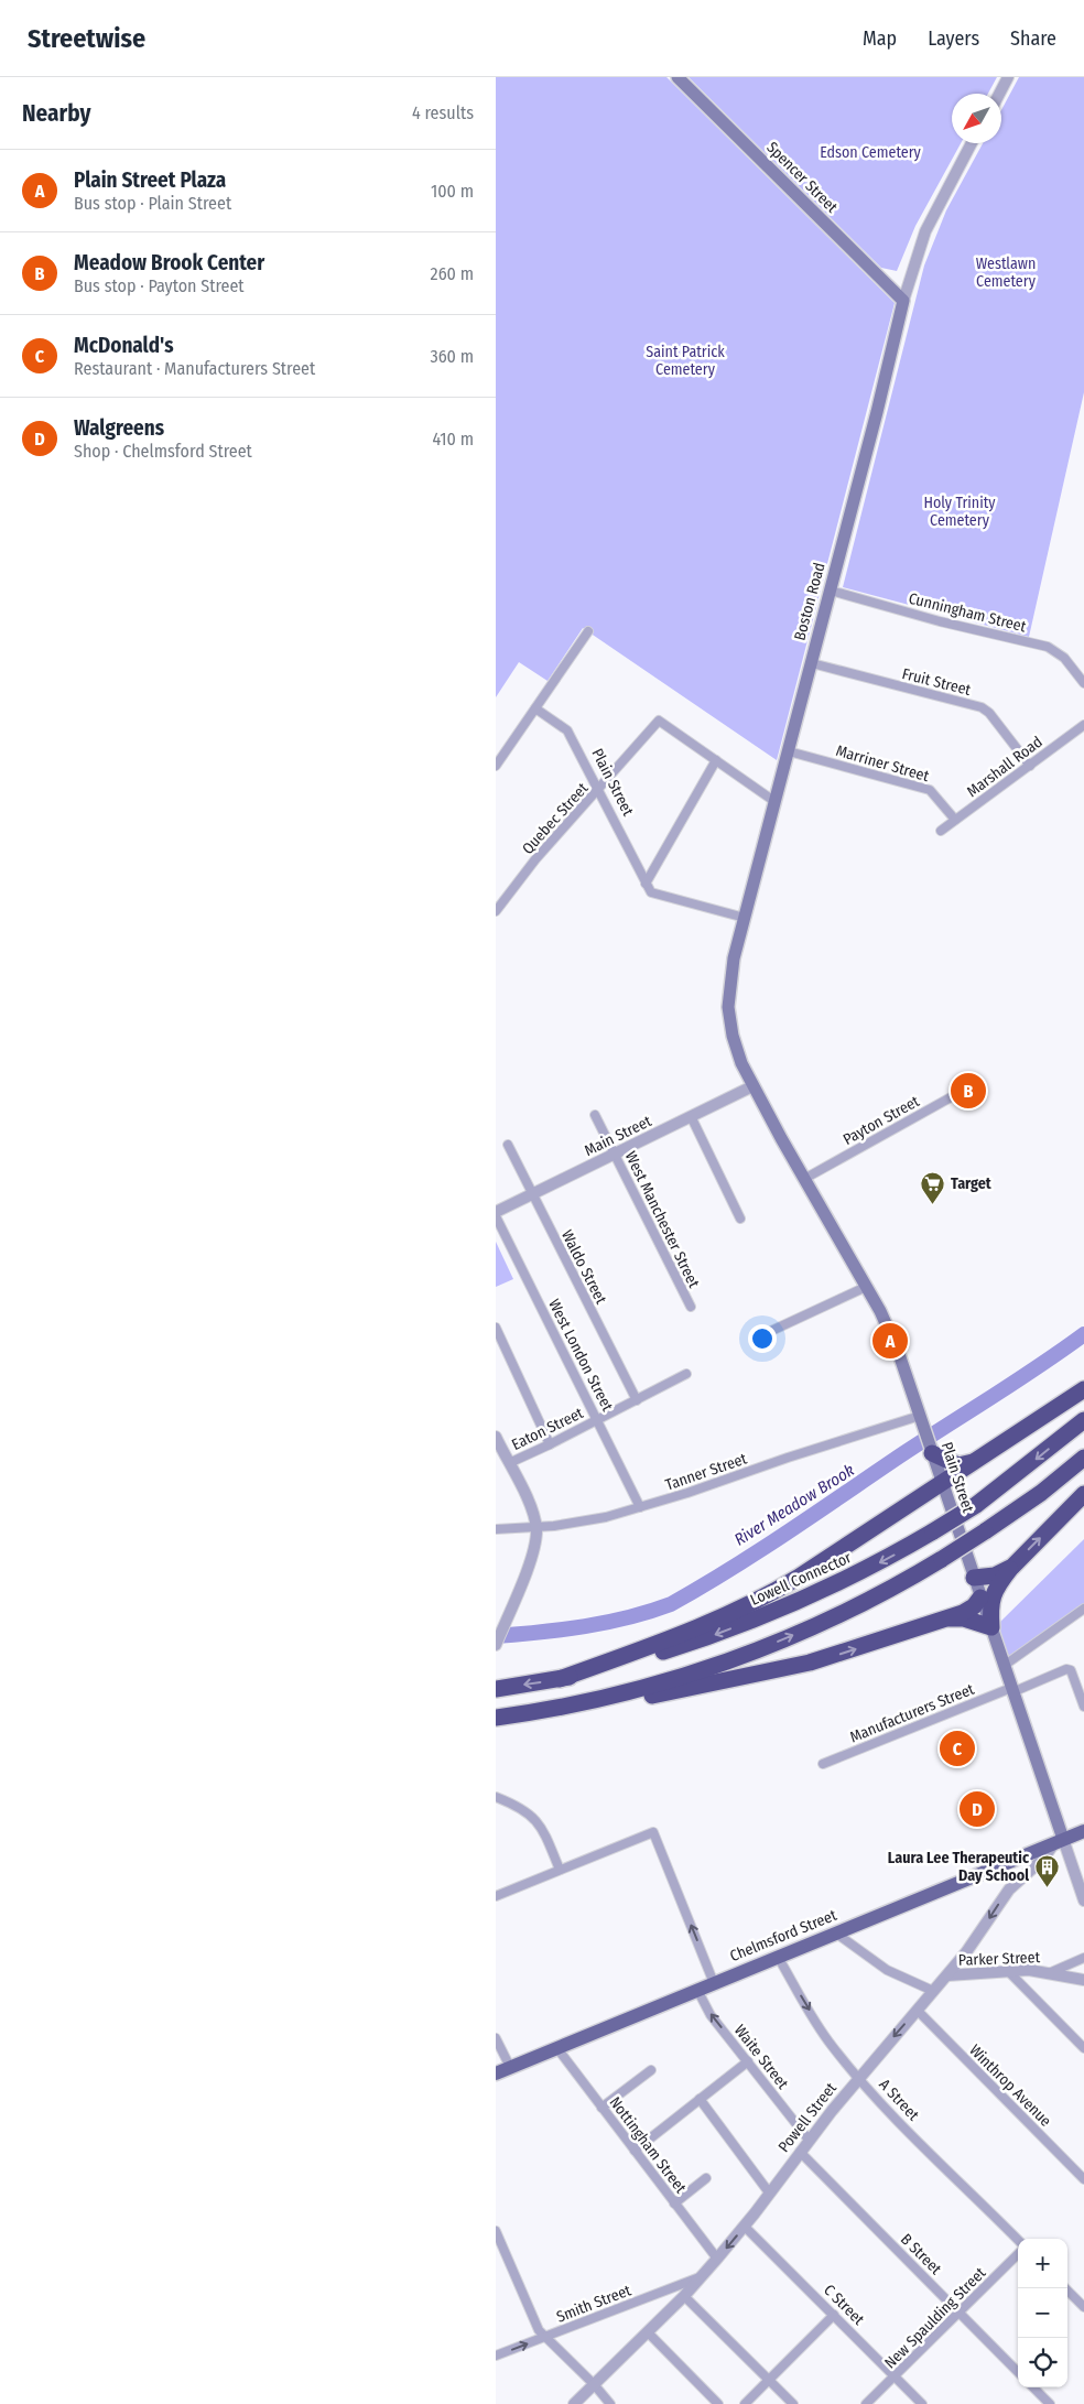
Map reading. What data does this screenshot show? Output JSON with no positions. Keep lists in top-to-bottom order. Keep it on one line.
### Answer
{"streets":{"highway":["Lowell Connector"],"main road":["Spencer Street","Boston Road","Plain Street","Chelmsford Street"],"street":["Cunningham Street","Fruit Street","Marriner Street","Marshall Road","Quebec Street","Payton Street","Main Street","West Manchester Street","Waldo Street","West London Street","Eaton Street","Tanner Street","Manufacturers Street","Parker Street","Waite Street","Winthrop Avenue","A Street","Powell Street","Nottingham Street","B Street","Smith Street","C Street","New Spaulding Street"]},"crossings":[["Spencer Street","Boston Road"],["Boston Road","Cunningham Street"],["Boston Road","Fruit Street"],["Boston Road","Marriner Street"],["Boston Road","Plain Street"],["Boston Road","Main Street"],["Fruit Street","Marshall Road"],["Marriner Street","Marshall Road"],["Plain Street","Quebec Street"],["Plain Street","Payton Street"],["Plain Street","Main Street"],["Plain Street","Tanner Street"],["Plain Street","Manufacturers Street"],["Plain Street","Chelmsford Street"],["Plain Street","Powell Street"],["Main Street","West Manchester Street"],["Main Street","Waldo Street"],["Waldo Street","Eaton Street"],["West London Street","Eaton Street"],["West London Street","Tanner Street"],["Chelmsford Street","Waite Street"],["Chelmsford Street","A Street"],["Chelmsford Street","Powell Street"],["Chelmsford Street","Nottingham Street"],["Parker Street","Powell Street"],["Waite Street","Powell Street"],["Winthrop Avenue","Powell Street"],["A Street","Powell Street"],["Powell Street","Nottingham Street"],["Powell Street","B Street"],["Powell Street","Smith Street"],["Powell Street","C Street"],["B Street","New Spaulding Street"],["C Street","New Spaulding Street"]],"one_way":["Waite Street","A Street","Powell Street"],"water":["River Meadow Brook"],"parks":["Edson Cemetery","Westlawn Cemetery","Saint Patrick Cemetery","Holy Trinity Cemetery"],"places":{"supermarket":["Target"],"building":["Laura Lee Therapeutic Day School"]},"north":"bottom left","page":{"header":"Streetwise","nav":["Map","Layers","Share"],"heading":["Nearby","4 results"],"list":[{"mark":"A","name":"Plain Street Plaza","note":"Bus stop · Plain Street","value":"100 m"},{"mark":"B","name":"Meadow Brook Center","note":"Bus stop · Payton Street","value":"260 m"},{"mark":"C","name":"McDonald's","note":"Restaurant · Manufacturers Street","value":"360 m"},{"mark":"D","name":"Walgreens","note":"Shop · Chelmsford Street","value":"410 m"}],"pins":["B","A","C","D"],"map_buttons":["+","−"]}}
